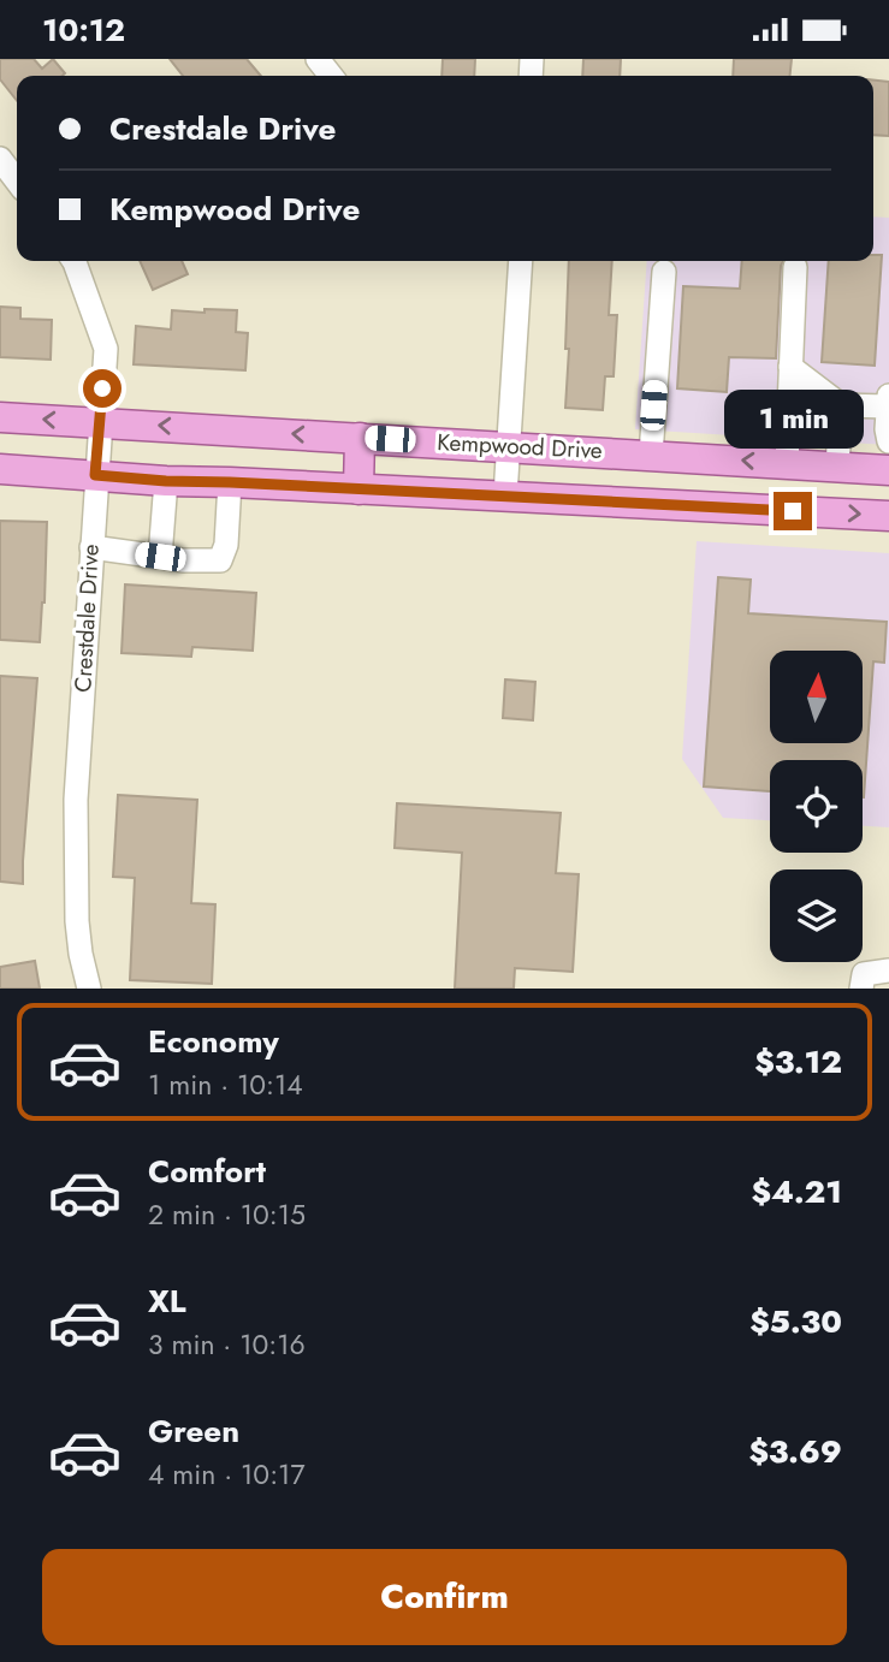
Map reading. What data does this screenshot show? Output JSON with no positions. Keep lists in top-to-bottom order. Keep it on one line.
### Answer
{"streets":{"main road":["Kempwood Drive"],"street":["Crestdale Drive"]},"crossings":[["Kempwood Drive","Crestdale Drive"]],"north":"top","page":{"status":"10:12","banner":["Crestdale Drive","Kempwood Drive"],"bubble":"1 min","list":[{"name":"Economy","note":"1 min · 10:14","value":"$3.12"},{"name":"Comfort","note":"2 min · 10:15","value":"$4.21"},{"name":"XL","note":"3 min · 10:16","value":"$5.30"},{"name":"Green","note":"4 min · 10:17","value":"$3.69"}],"buttons":"Confirm"}}
